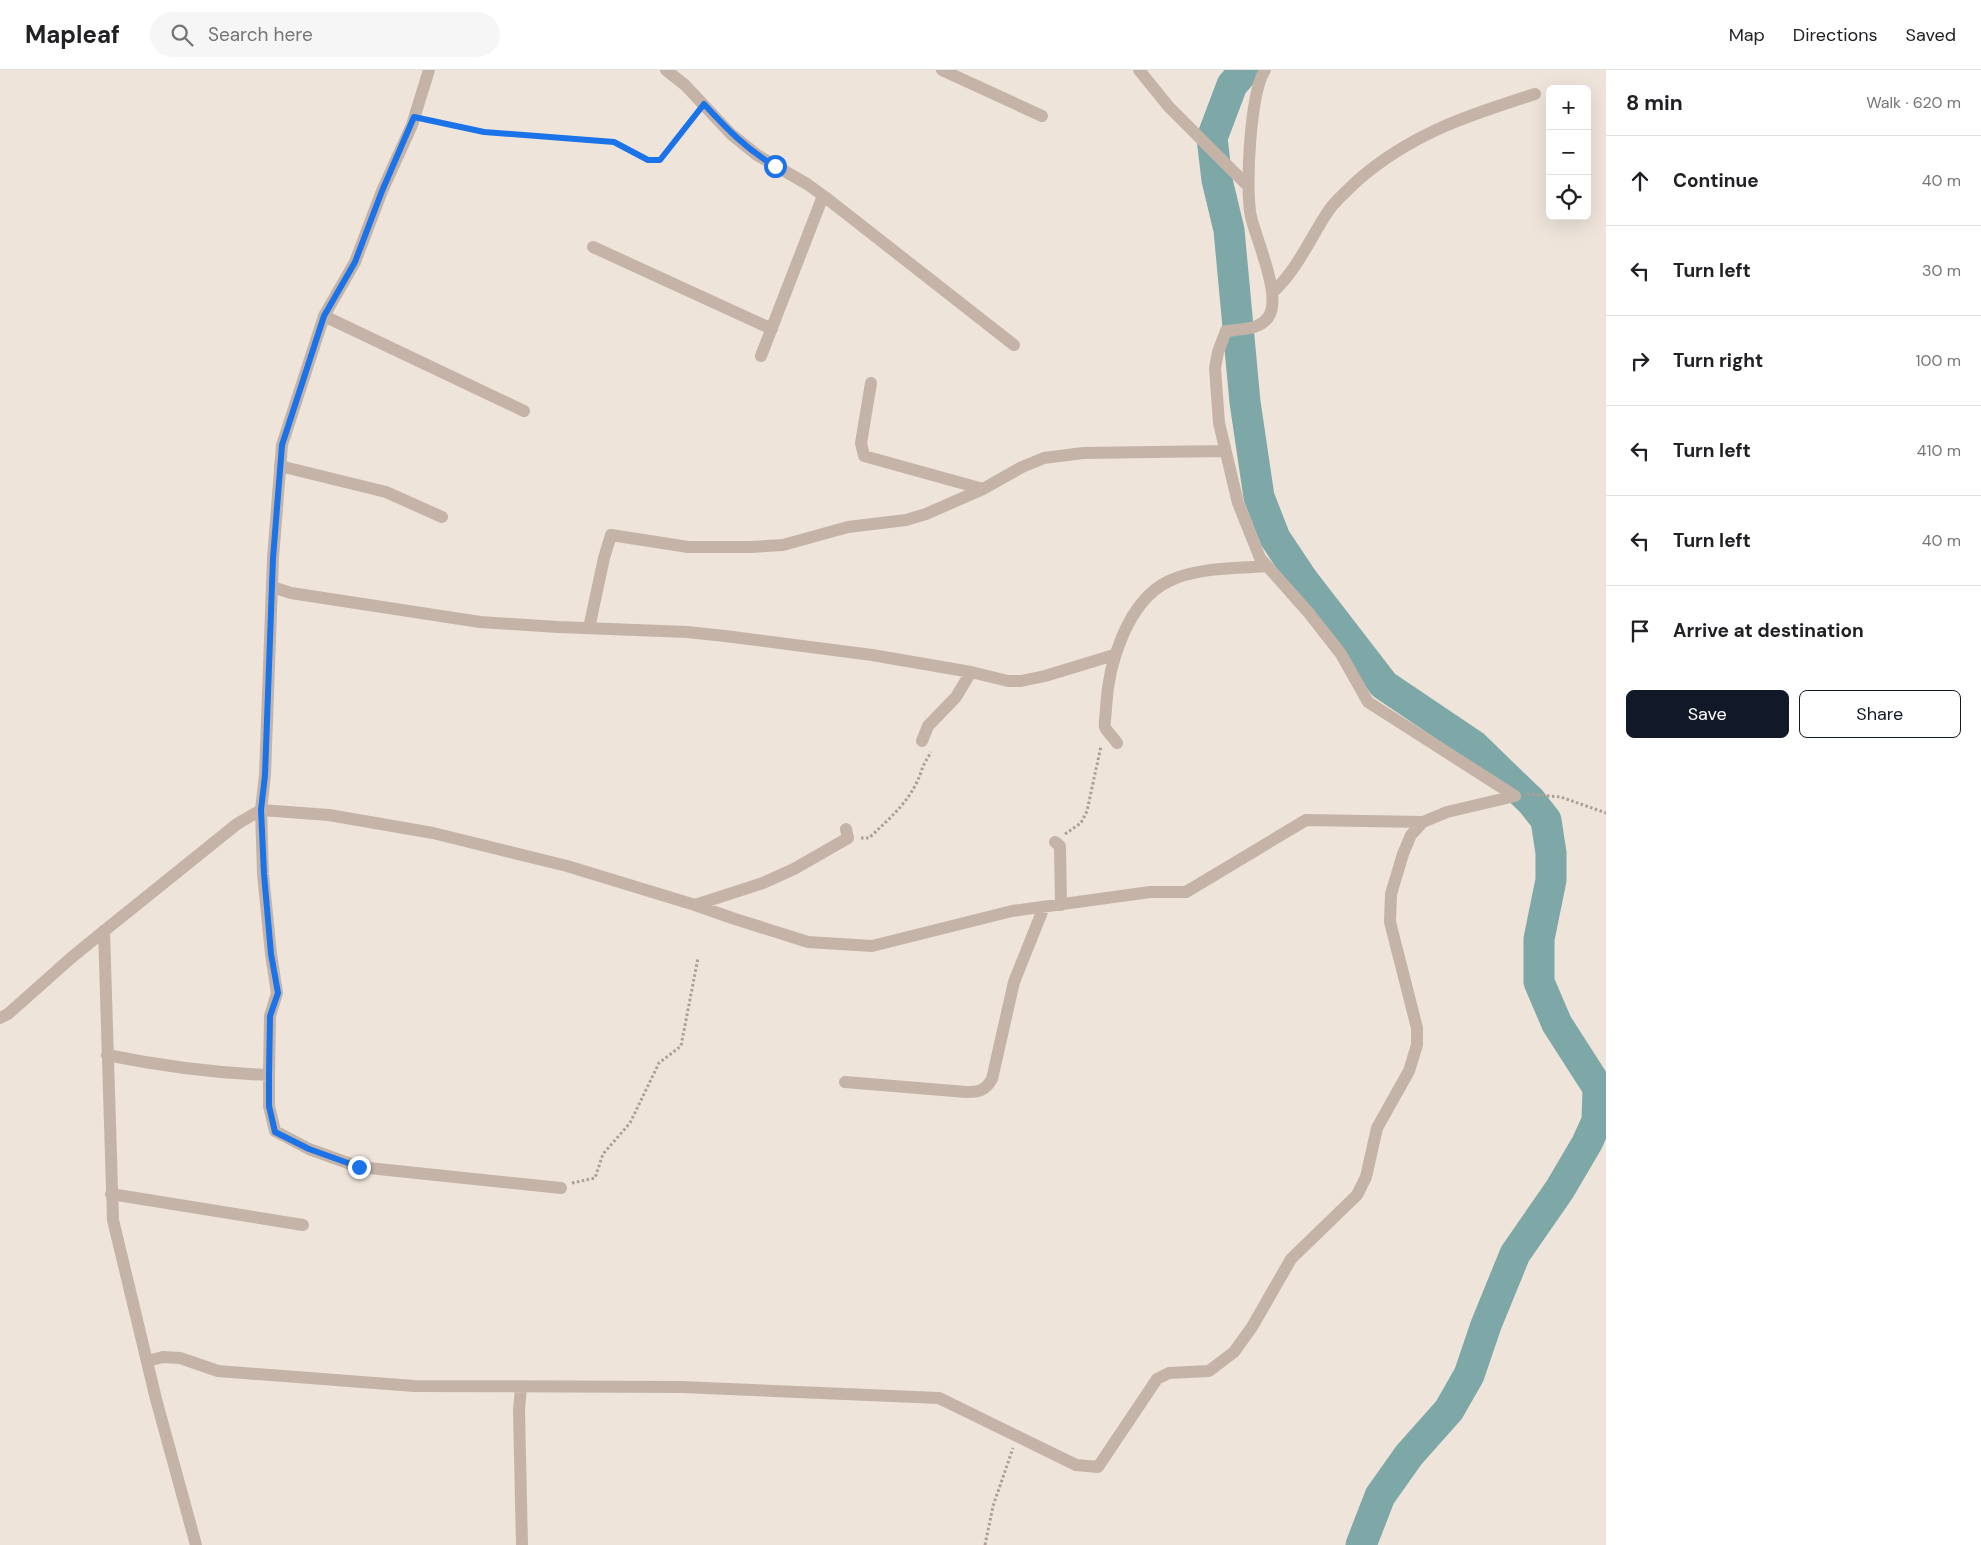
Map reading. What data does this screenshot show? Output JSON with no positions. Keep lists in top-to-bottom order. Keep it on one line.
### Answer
{"page":{"header":"Mapleaf","search":"Search here","nav":["Map","Directions","Saved"],"heading":["8 min","Walk · 620 m"],"map_buttons":["+","−"],"list":[["Continue","40 m"],["Turn left","30 m"],["Turn right","100 m"],["Turn left","410 m"],["Turn left","40 m"],"Arrive at destination"],"buttons":["Save","Share"]}}
